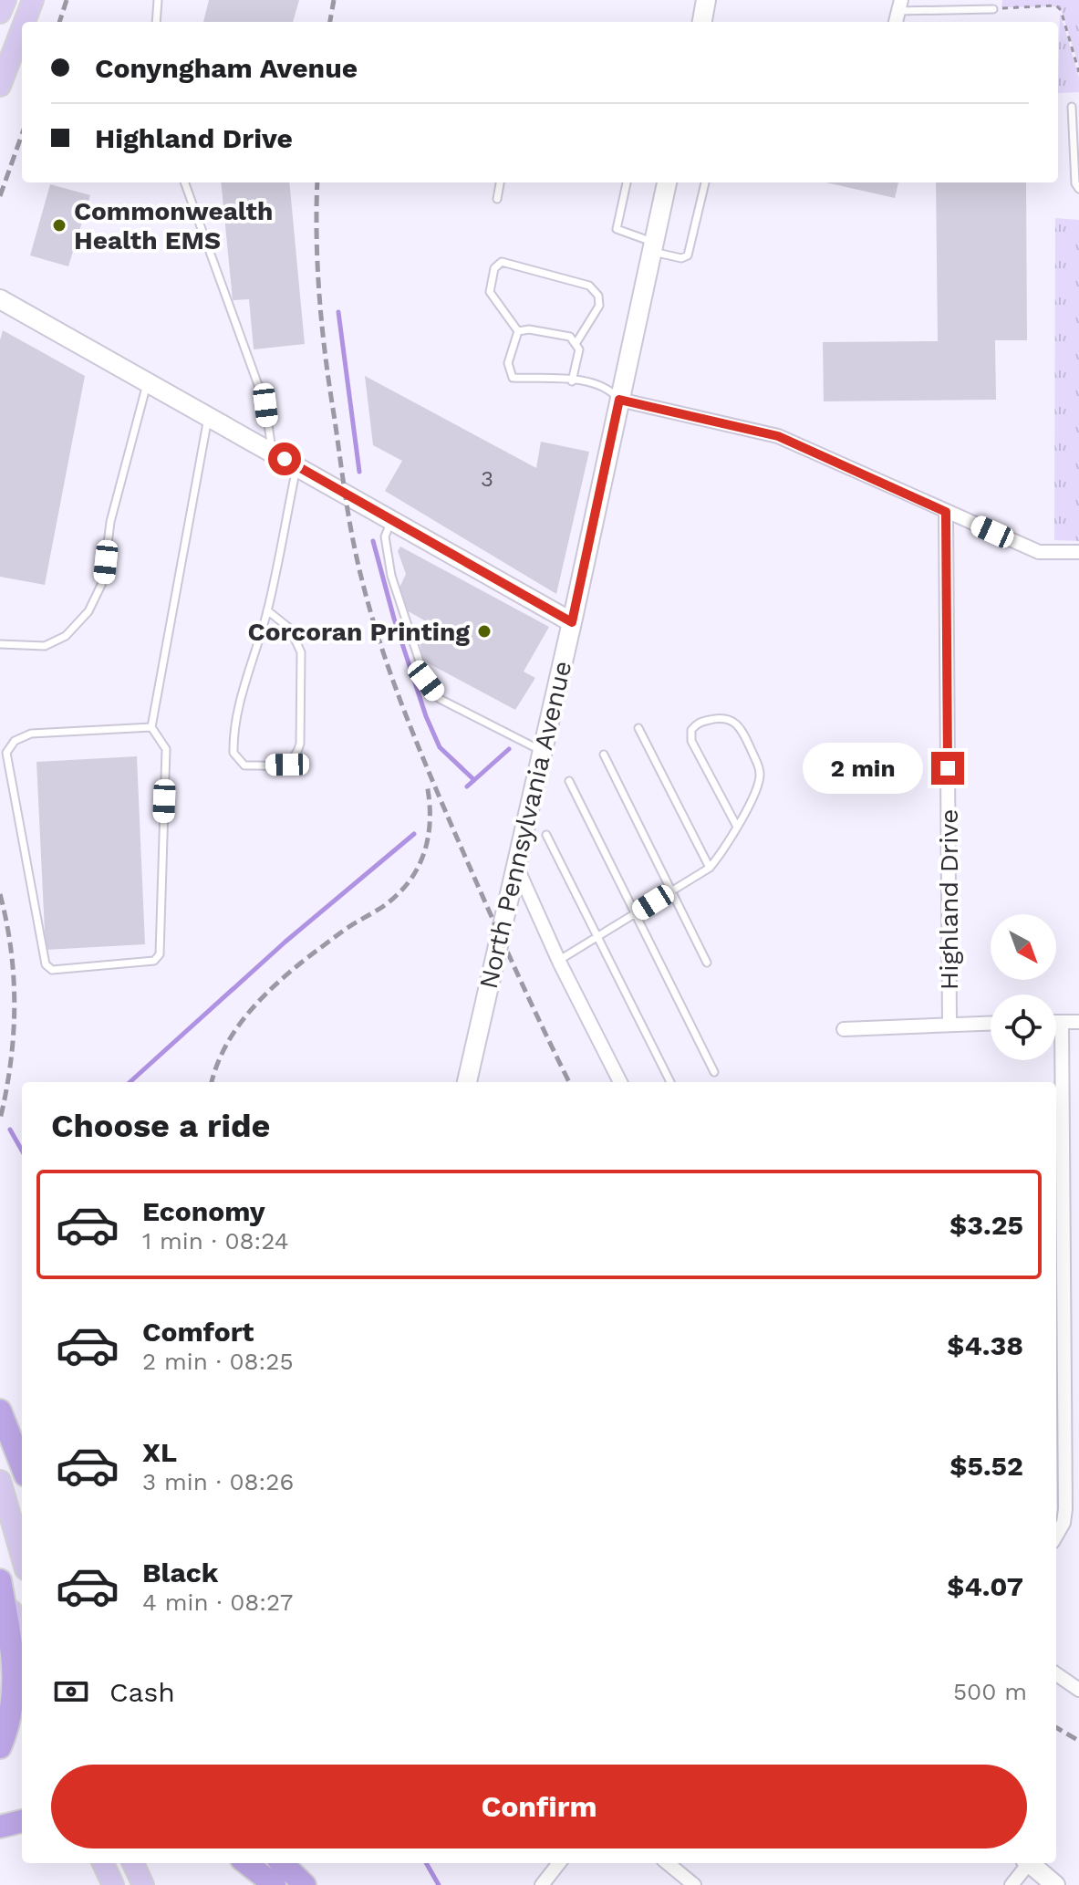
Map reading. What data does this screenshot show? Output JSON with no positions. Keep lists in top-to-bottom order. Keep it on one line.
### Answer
{"streets":{"street":["North Pennsylvania Avenue","Highland Drive"]},"places":["Commonwealth Health EMS","Corcoran Printing"],"house_numbers":["3"],"north":"bottom right","page":{"banner":["Conyngham Avenue","Highland Drive"],"bubble":"2 min","heading":"Choose a ride","list":[{"name":"Economy","note":"1 min · 08:24","value":"$3.25"},{"name":"Comfort","note":"2 min · 08:25","value":"$4.38"},{"name":"XL","note":"3 min · 08:26","value":"$5.52"},{"name":"Black","note":"4 min · 08:27","value":"$4.07"}],"pay":["Cash","500 m"],"buttons":"Confirm"}}
